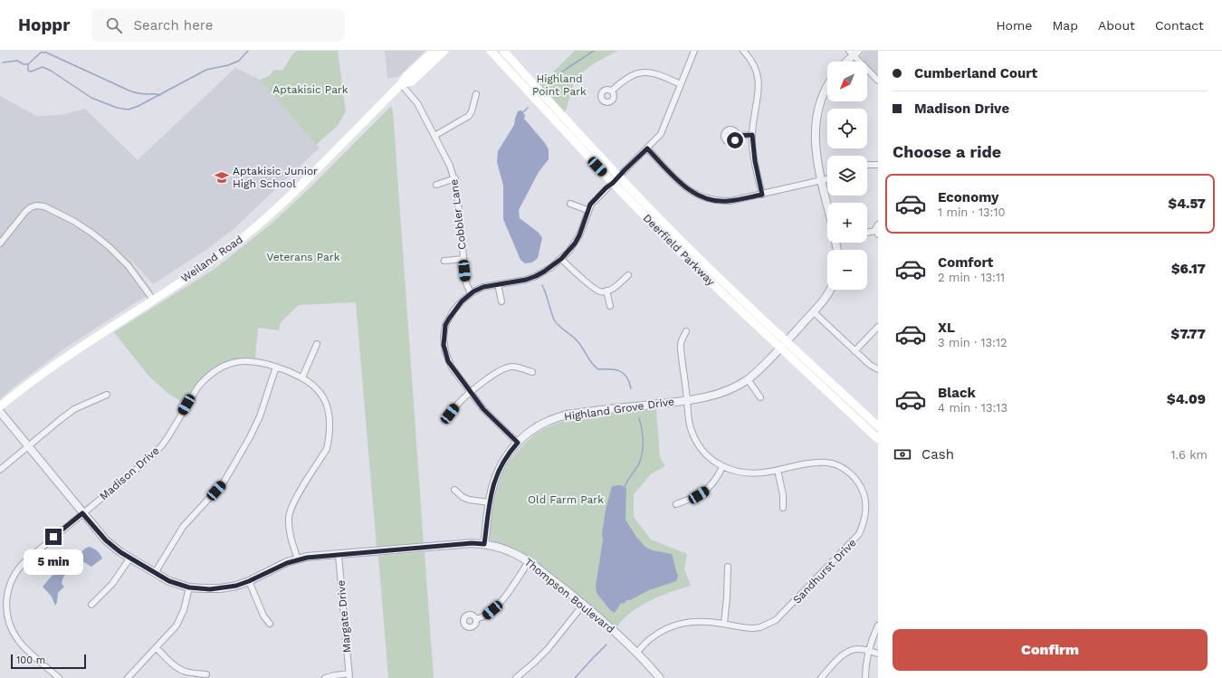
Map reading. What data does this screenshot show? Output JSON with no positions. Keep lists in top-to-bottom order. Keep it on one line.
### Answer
{"streets":{"main road":["Deerfield Parkway","Weiland Road"],"street":["Cobbler Lane","Highland Grove Drive","Madison Drive","Sandhurst Drive","Thompson Boulevard","Margate Drive"]},"crossings":[["Cobbler Lane","Weiland Road"],["Deerfield Parkway","Highland Grove Drive"],["Highland Grove Drive","Sandhurst Drive"],["Highland Grove Drive","Thompson Boulevard"],["Madison Drive","Thompson Boulevard"],["Sandhurst Drive","Thompson Boulevard"],["Thompson Boulevard","Margate Drive"]],"parks":["Highland Point Park","Aptakisic Park","Veterans Park","Old Farm Park"],"places":{"school or university":["Aptakisic Junior High School"]},"scale_bar":"100 m","north":"bottom left","page":{"header":"Hoppr","search":"Search here","nav":["Home","Map","About","Contact"],"banner":["Cumberland Court","Madison Drive"],"map_buttons":["+","−"],"heading":"Choose a ride","list":[{"name":"Economy","note":"1 min · 13:10","value":"$4.57"},{"name":"Comfort","note":"2 min · 13:11","value":"$6.17"},{"name":"XL","note":"3 min · 13:12","value":"$7.77"},{"name":"Black","note":"4 min · 13:13","value":"$4.09"}],"pay":["Cash","1.6 km"],"bubble":"5 min","buttons":"Confirm","scale":"100 m"}}
